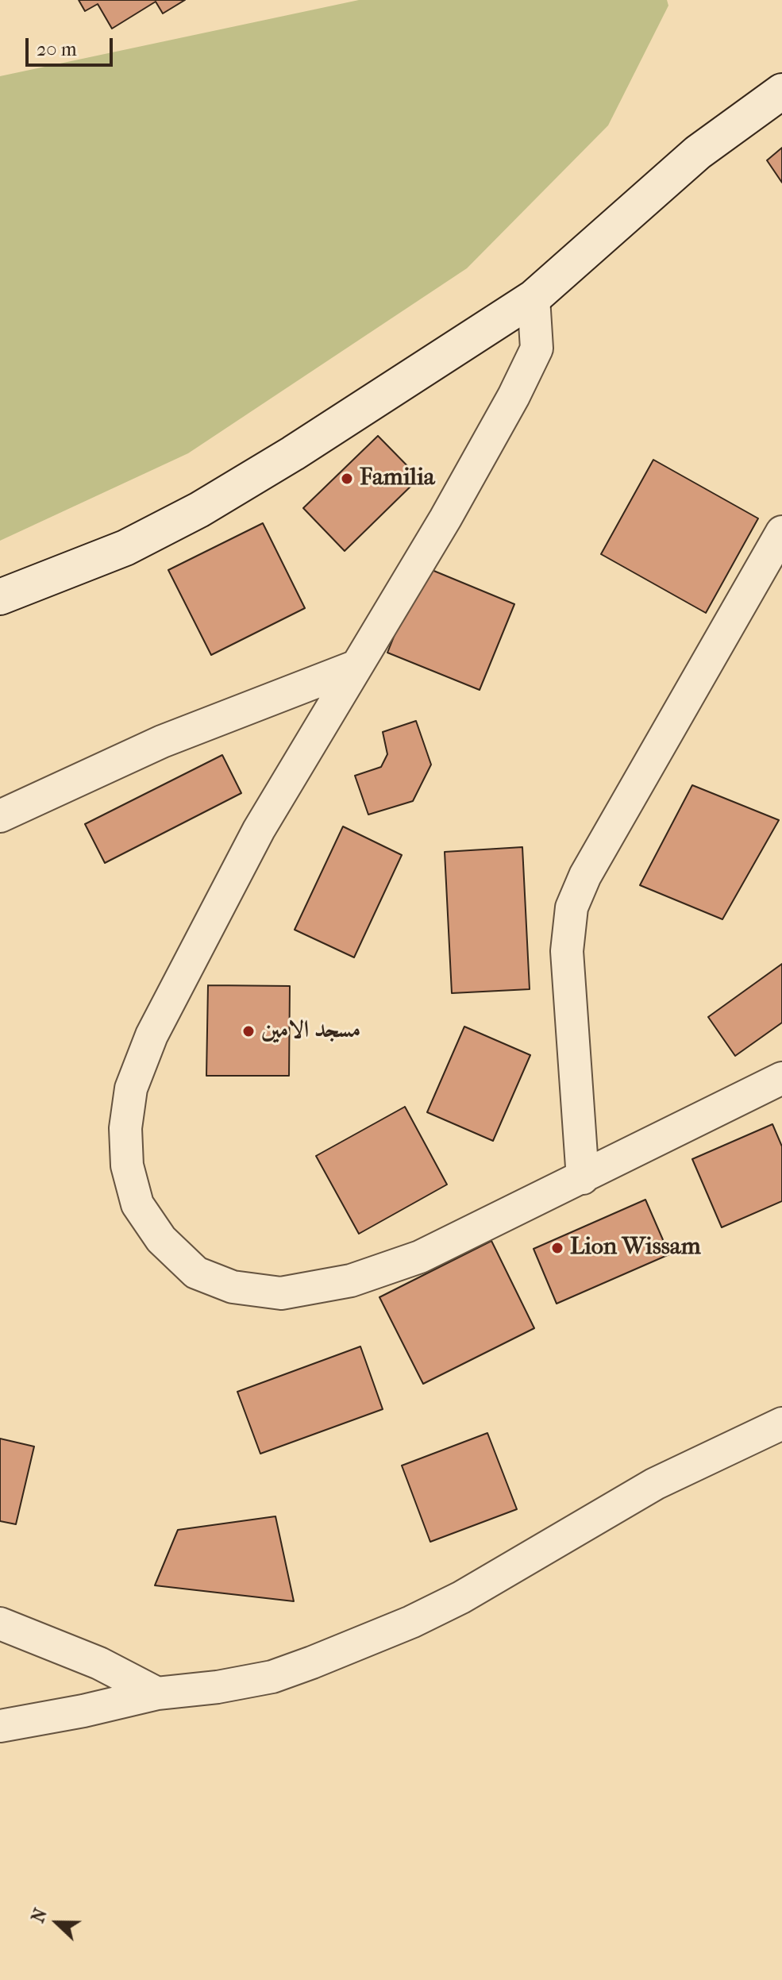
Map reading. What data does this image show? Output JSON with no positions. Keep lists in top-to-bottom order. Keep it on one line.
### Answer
{"places":["Familia","مسجد الامين","Lion Wissam"],"scale_bar":"20 m","north":"left"}
